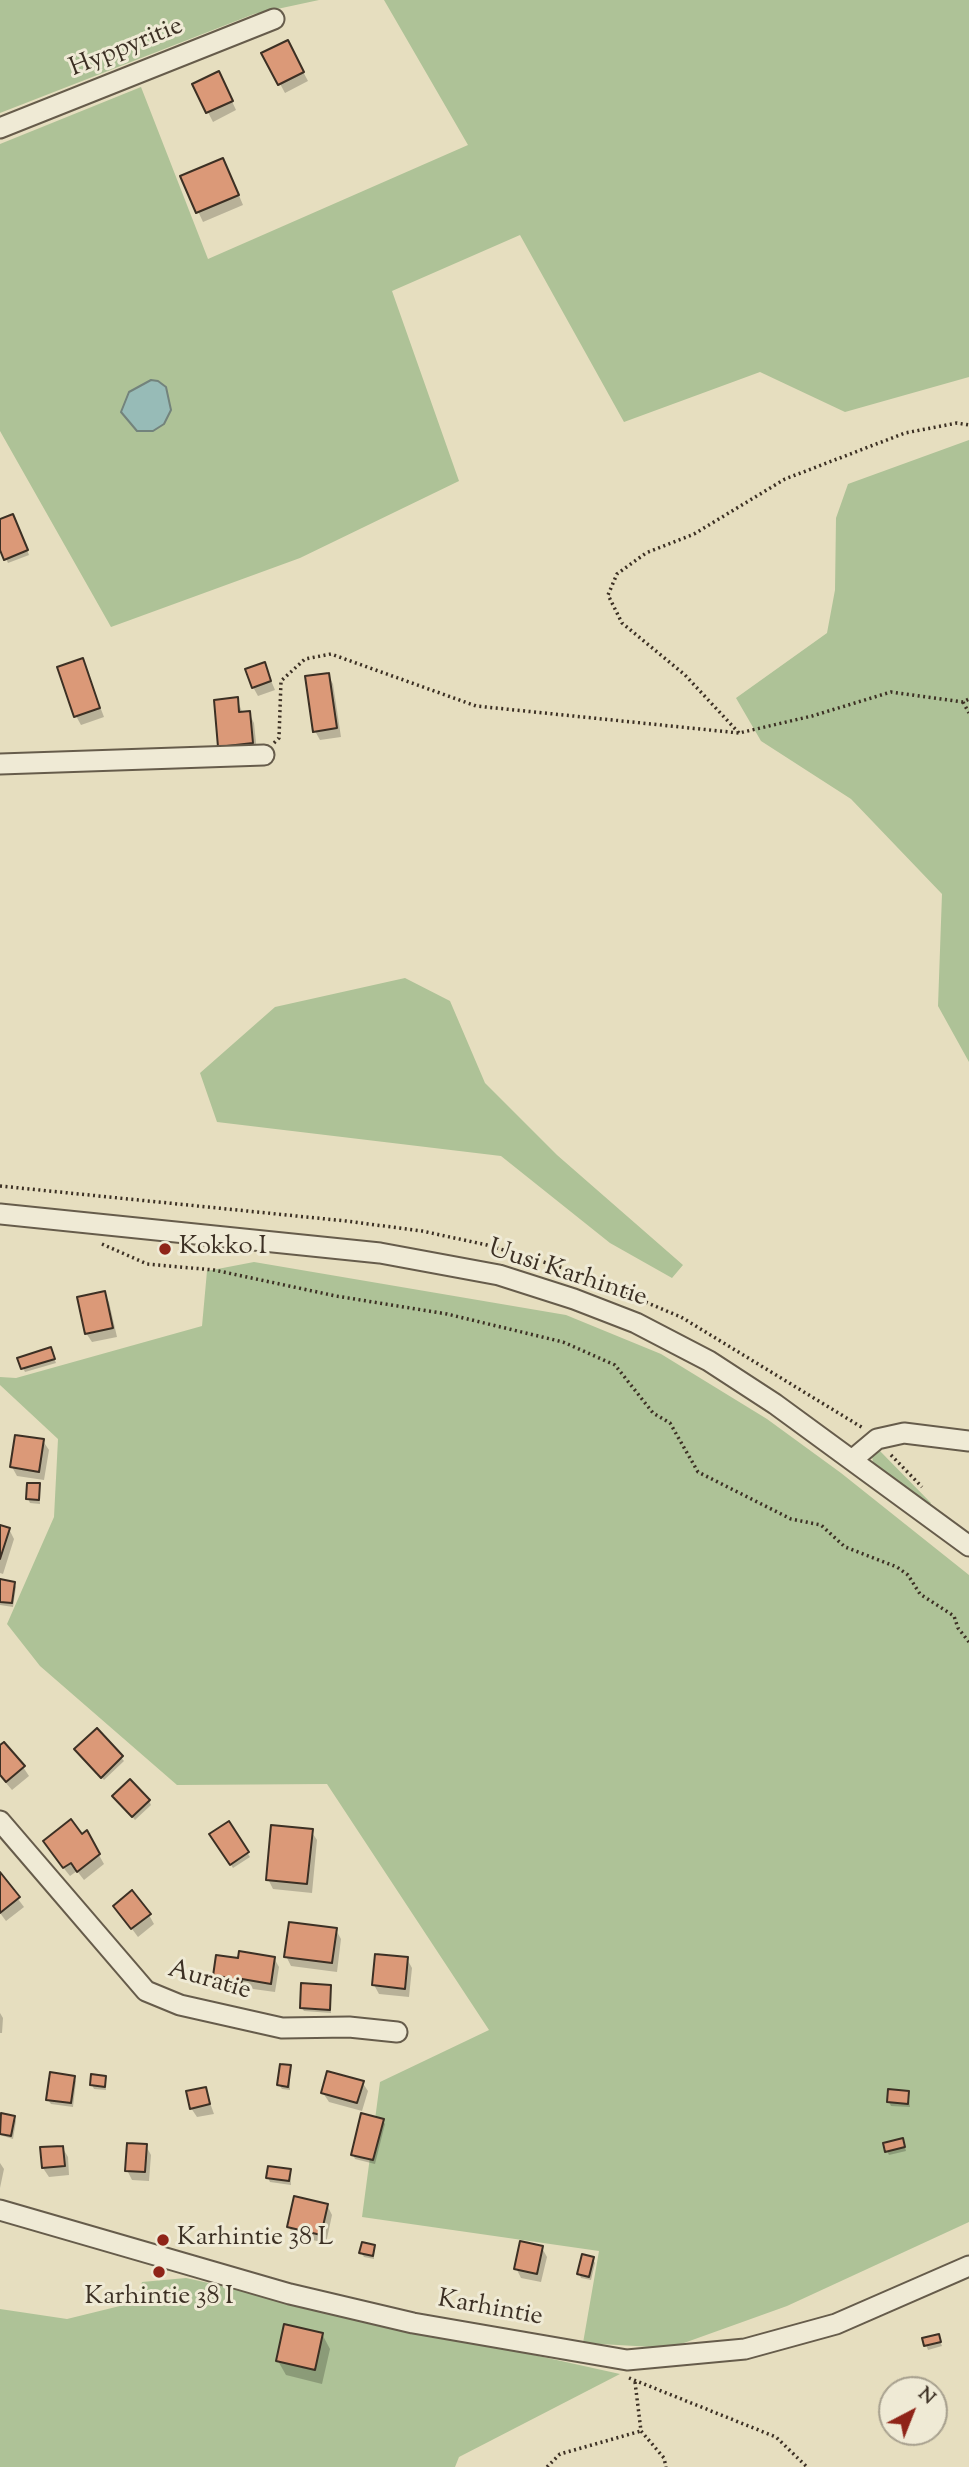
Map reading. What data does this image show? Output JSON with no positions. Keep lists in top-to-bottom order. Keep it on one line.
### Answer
{"streets":{"street":["Hyppyritie","Uusi Karhintie","Auratie","Karhintie"]},"places":["Kokko I","Karhintie 38 L","Karhintie 38 I"],"north":"top right"}
